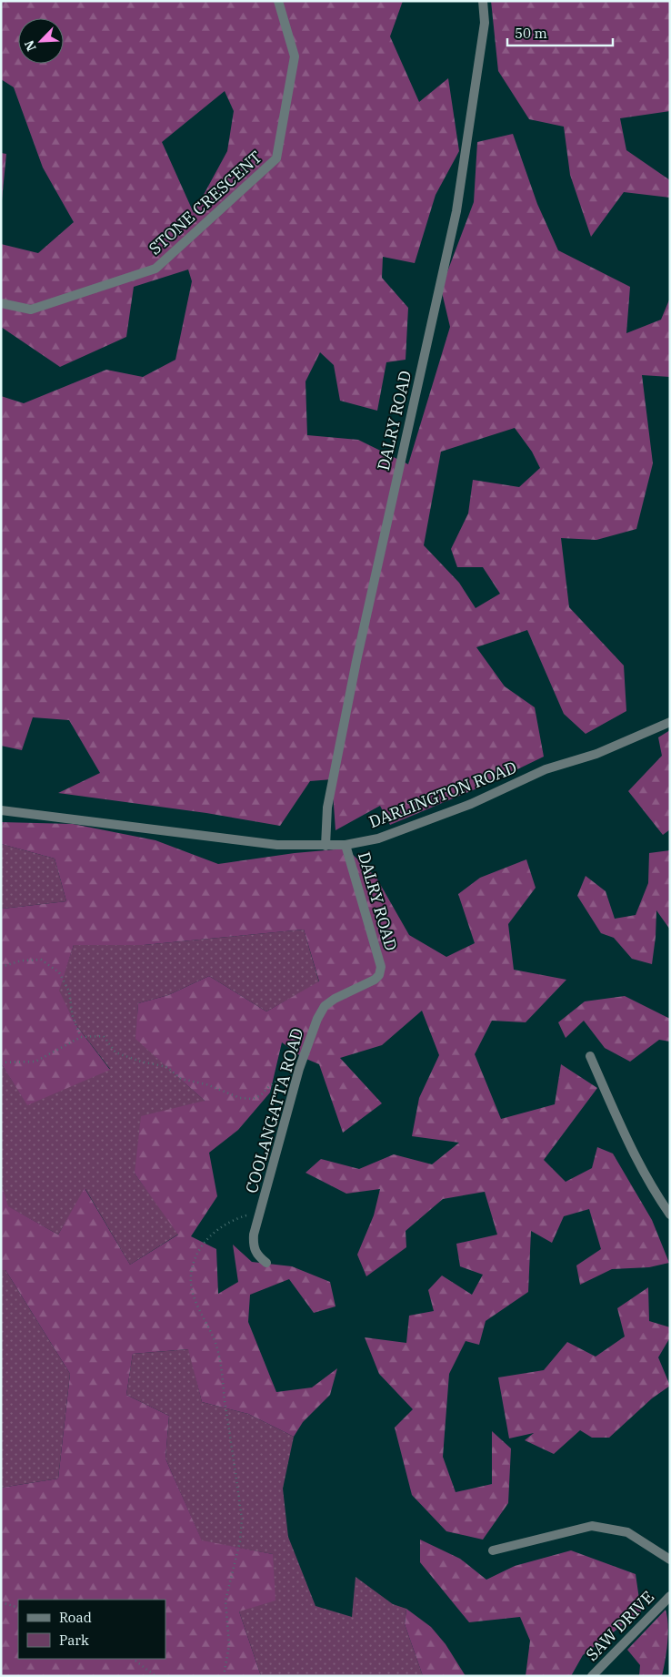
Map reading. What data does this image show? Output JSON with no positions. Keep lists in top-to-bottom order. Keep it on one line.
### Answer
{"streets":{"street":["STONE CRESCENT","DALRY ROAD","DARLINGTON ROAD","COOLANGATTA ROAD","SAW DRIVE"]},"crossings":[["DALRY ROAD","DARLINGTON ROAD"],["DALRY ROAD","COOLANGATTA ROAD"]],"legend":["Road","Park"],"scale_bar":"50 m","north":"bottom left"}
